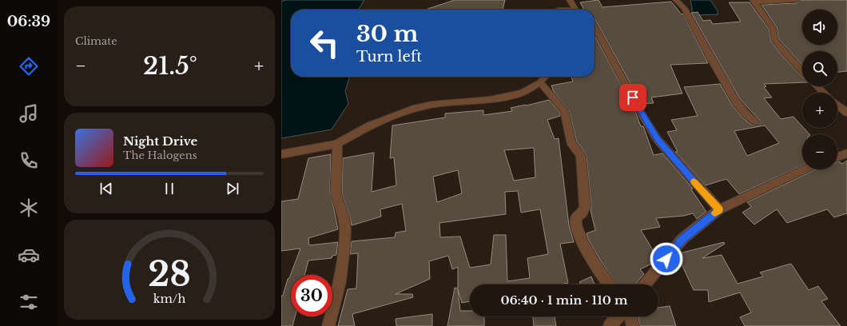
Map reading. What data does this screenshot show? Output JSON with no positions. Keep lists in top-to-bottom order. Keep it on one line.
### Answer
{"page":{"tabs":"06:39","tile":"Climate","map_buttons":["+","−"],"turn":["30 m","Turn left"],"heat":["−","21.5°","+"],"song":["Night Drive","The Halogens"],"limit":"30","trip":"06:40 · 1 min · 110 m","gauge":["28","km/h"]}}
